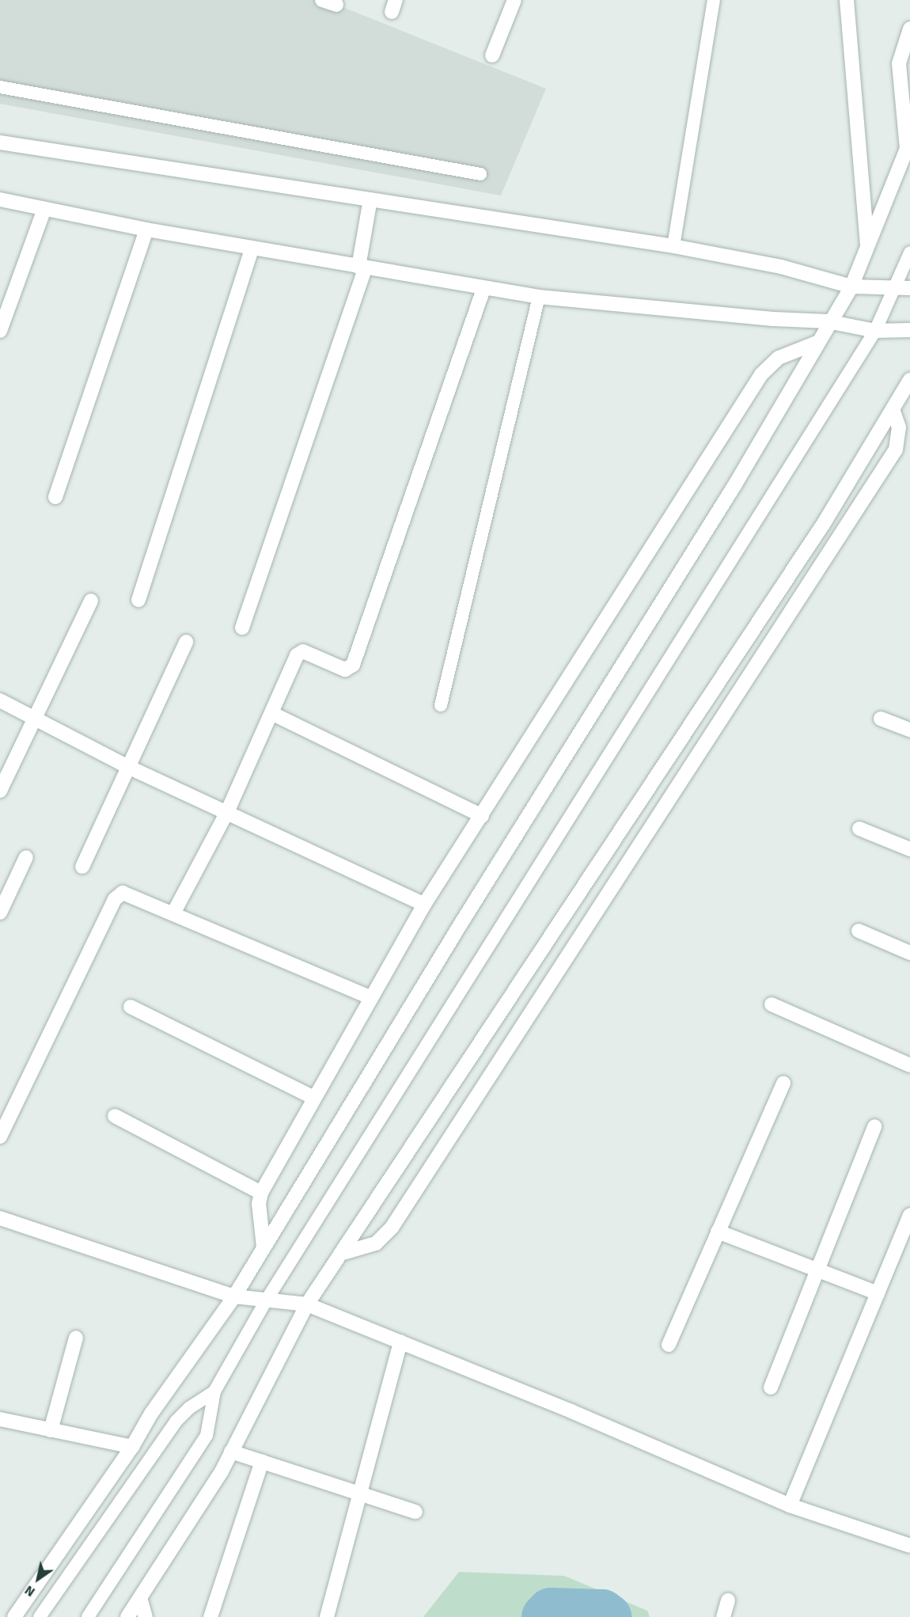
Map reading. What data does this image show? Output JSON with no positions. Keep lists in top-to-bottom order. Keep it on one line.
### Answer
{"north":"bottom left"}
